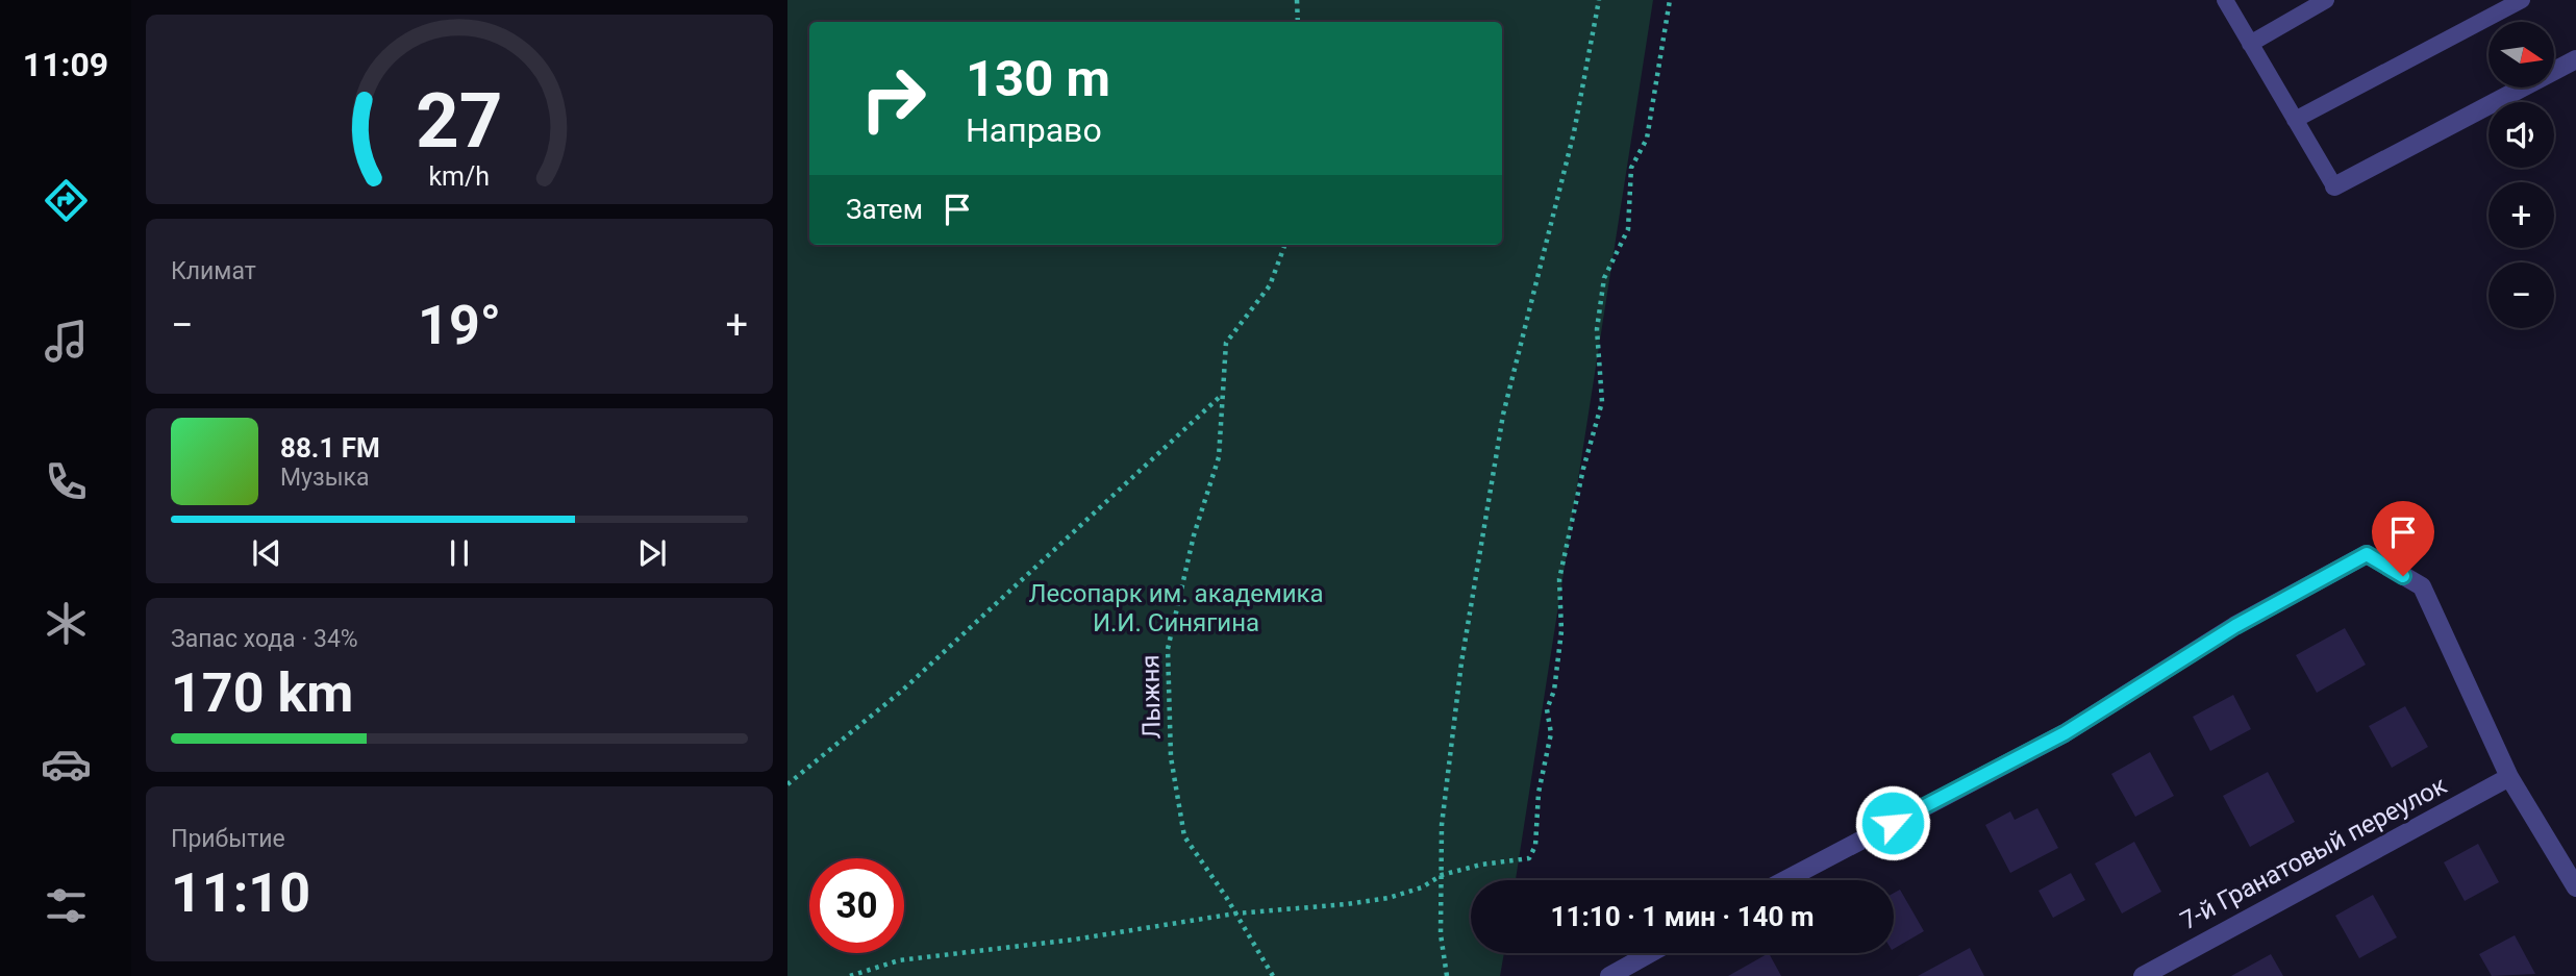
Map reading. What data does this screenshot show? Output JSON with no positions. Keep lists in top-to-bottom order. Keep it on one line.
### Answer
{"streets":{"street":["7-й Гранатовый переулок"],"path":["Лыжня"]},"parks":["Лесопарк им. академика И.И. Синягина"],"north":"right","page":{"tabs":"11:09","map_buttons":["+","−"],"turn":["130 m","Направо"],"then":"Затем","tile":["Климат",["Запас хода · 34%","170 km"],["Прибытие","11:10"]],"heat":["−","19°","+"],"song":["88.1 FM","Музыка"],"limit":"30","trip":"11:10 · 1 мин · 140 m","gauge":["27","km/h"]}}
